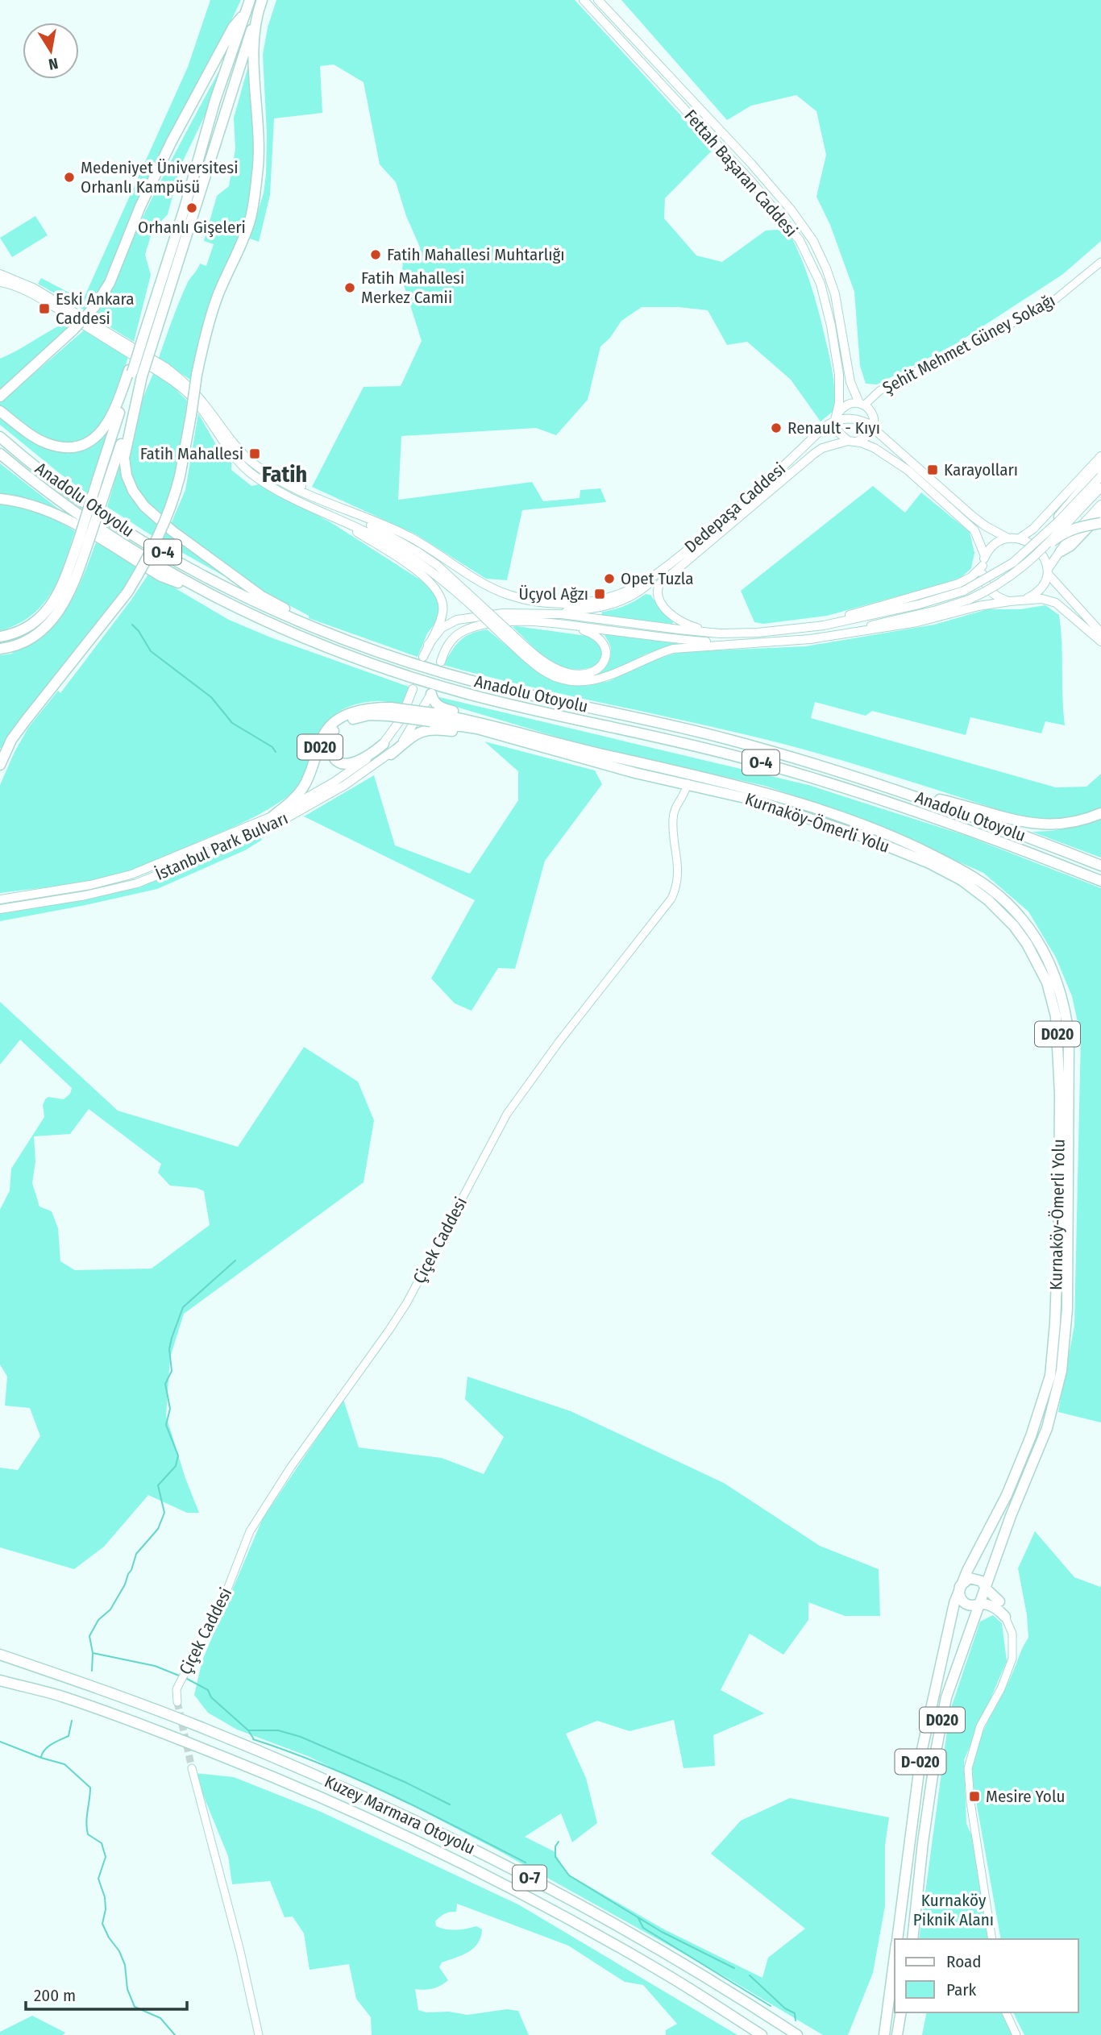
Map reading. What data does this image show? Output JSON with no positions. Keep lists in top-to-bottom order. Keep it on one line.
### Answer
{"streets":{"highway":["Anadolu Otoyolu","O-4","D020","Kurnaköy-Ömerli Yolu","D-020","Kuzey Marmara Otoyolu","O-7"],"main road":["Fettah Başaran Caddesi","Dedepaşa Caddesi","İstanbul Park Bulvarı"],"street":["Şehit Mehmet Güney Sokağı","Çiçek Caddesi"]},"crossings":[["Fettah Başaran Caddesi","Dedepaşa Caddesi"],["Şehit Mehmet Güney Sokağı","Dedepaşa Caddesi"],["D020","Kurnaköy-Ömerli Yolu"],["D020","İstanbul Park Bulvarı"],["Kurnaköy-Ömerli Yolu","Çiçek Caddesi"]],"districts":["Fatih"],"parks":["Kurnaköy Piknik Alanı"],"places":{"other":["Medeniyet Üniversitesi Orhanlı Kampüsü","Orhanlı Gişeleri","Fatih Mahallesi Muhtarlığı","Fatih Mahallesi Merkez Camii","Renault - Kıyı","Opet Tuzla"],"transit":["Eski Ankara Caddesi","Fatih Mahallesi","Karayolları","Üçyol Ağzı","Mesire Yolu"]},"legend":["Road","Park"],"scale_bar":"200 m","north":"bottom"}
